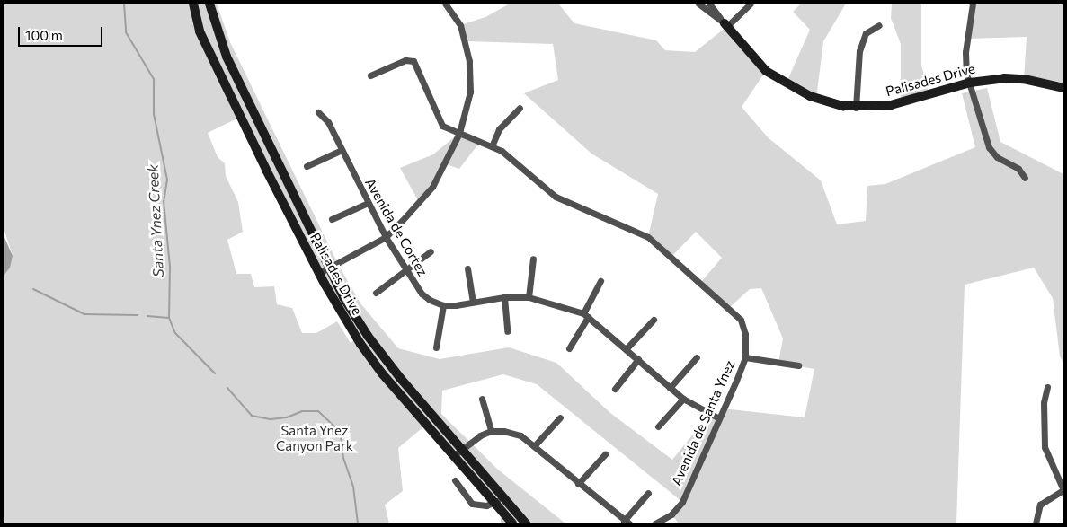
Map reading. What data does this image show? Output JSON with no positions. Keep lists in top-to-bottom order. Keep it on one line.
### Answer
{"streets":{"street":["Palisades Drive","Avenida de Cortez","Avenida de Santa Ynez"]},"water":["Santa Ynez Creek"],"parks":["Santa Ynez Canyon Park"],"scale_bar":"100 m"}
